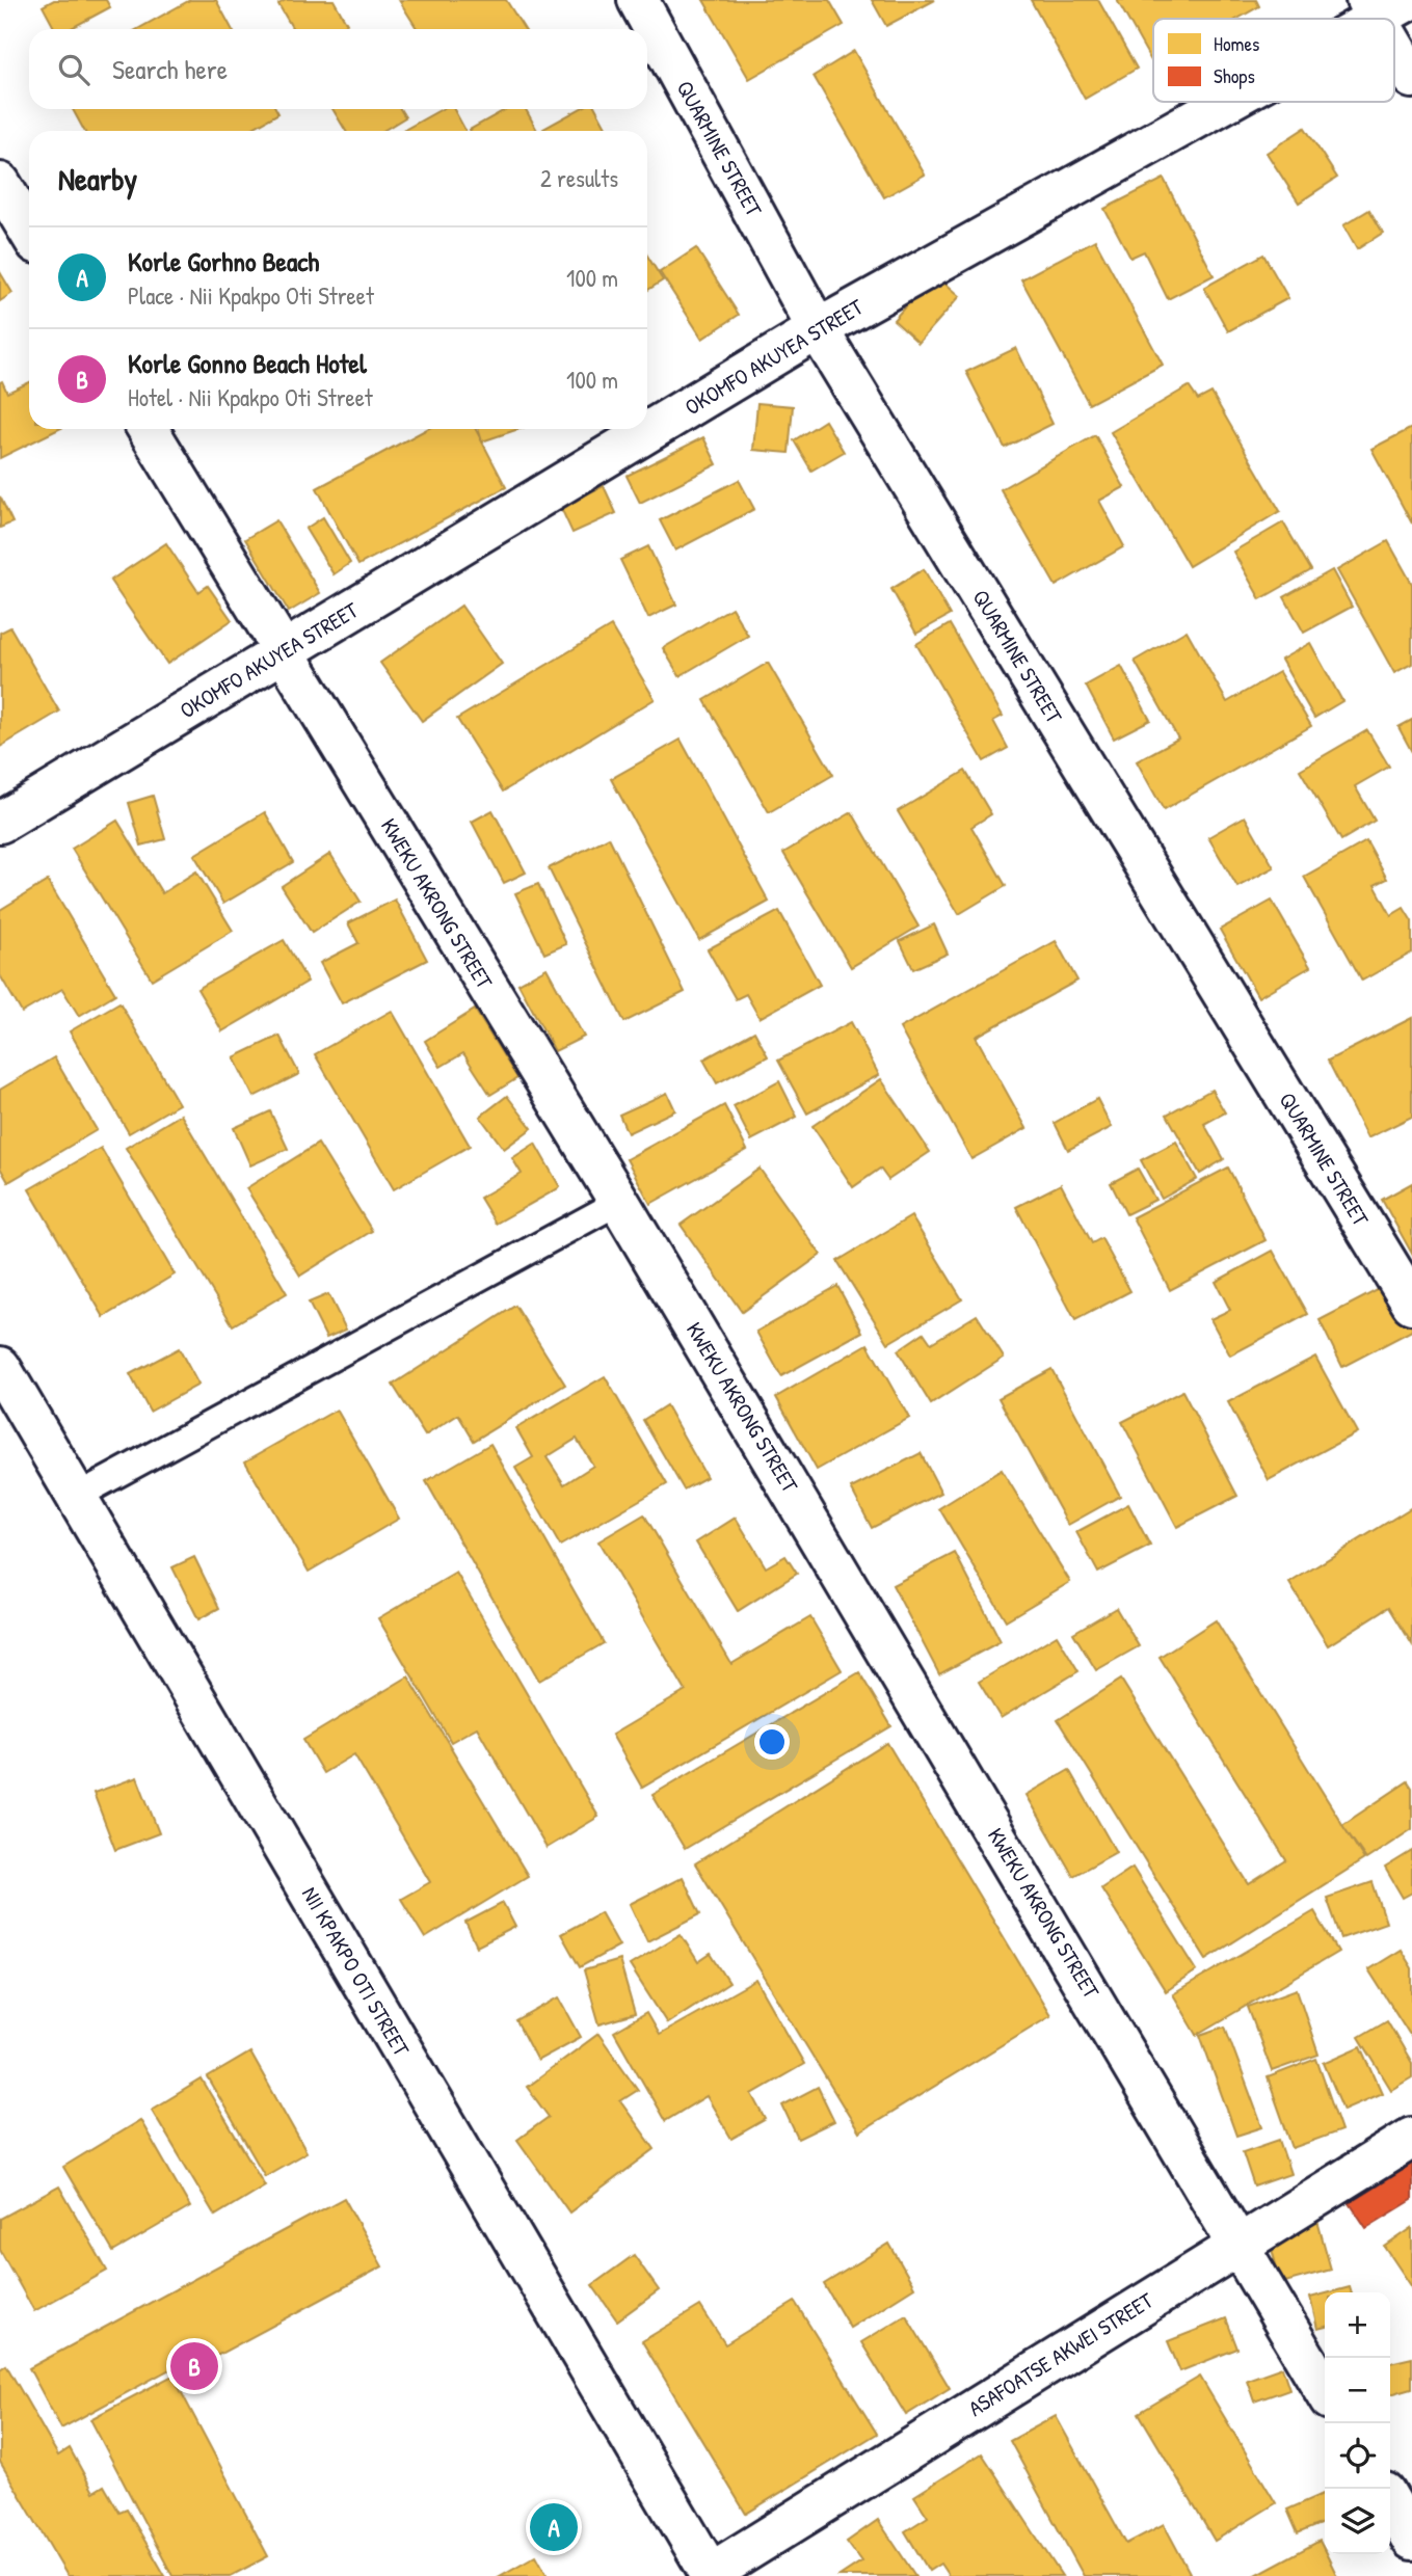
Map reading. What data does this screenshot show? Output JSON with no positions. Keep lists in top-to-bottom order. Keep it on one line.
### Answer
{"streets":{"street":["QUARMINE STREET","OKOMFO AKUYEA STREET","KWEKU AKRONG STREET","NII KPAKPO OTI STREET","ASAFOATSE AKWEI STREET"]},"crossings":[["QUARMINE STREET","OKOMFO AKUYEA STREET"],["OKOMFO AKUYEA STREET","KWEKU AKRONG STREET"],["KWEKU AKRONG STREET","ASAFOATSE AKWEI STREET"],["NII KPAKPO OTI STREET","ASAFOATSE AKWEI STREET"]],"legend":["Homes","Shops"],"page":{"search":"Search here","heading":["Nearby","2 results"],"list":[{"mark":"A","name":"Korle Gorhno Beach","note":"Place · Nii Kpakpo Oti Street","value":"100 m"},{"mark":"B","name":"Korle Gonno Beach Hotel","note":"Hotel · Nii Kpakpo Oti Street","value":"100 m"}],"map_buttons":["+","−"],"pins":["B","A"]}}
